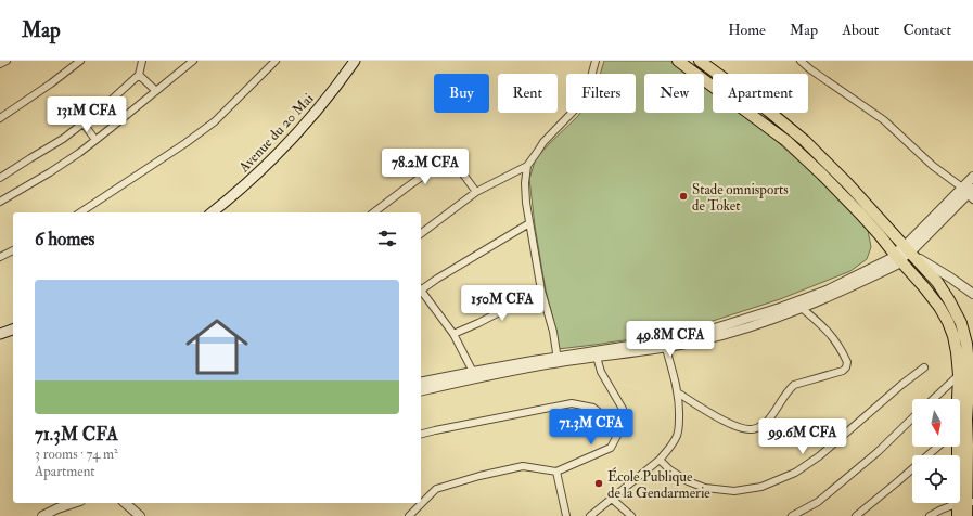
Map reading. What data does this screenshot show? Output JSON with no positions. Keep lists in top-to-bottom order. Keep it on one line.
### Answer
{"streets":{"main road":["Avenue du 20 Mai"]},"places":["Stade omnisports de Toket","École Publique de la Gendarmerie"],"north":"bottom","page":{"header":"Map","nav":["Home","Map","About","Contact"],"chip":["Buy","Rent","Filters","New","Apartment"],"price":["131M CFA","78.2M CFA","150M CFA","49.8M CFA","71.3M CFA","99.6M CFA"],"heading":"6 homes","list":[{"name":"71.3M CFA","note":"3 rooms · 74 m² · Apartment"}]}}
